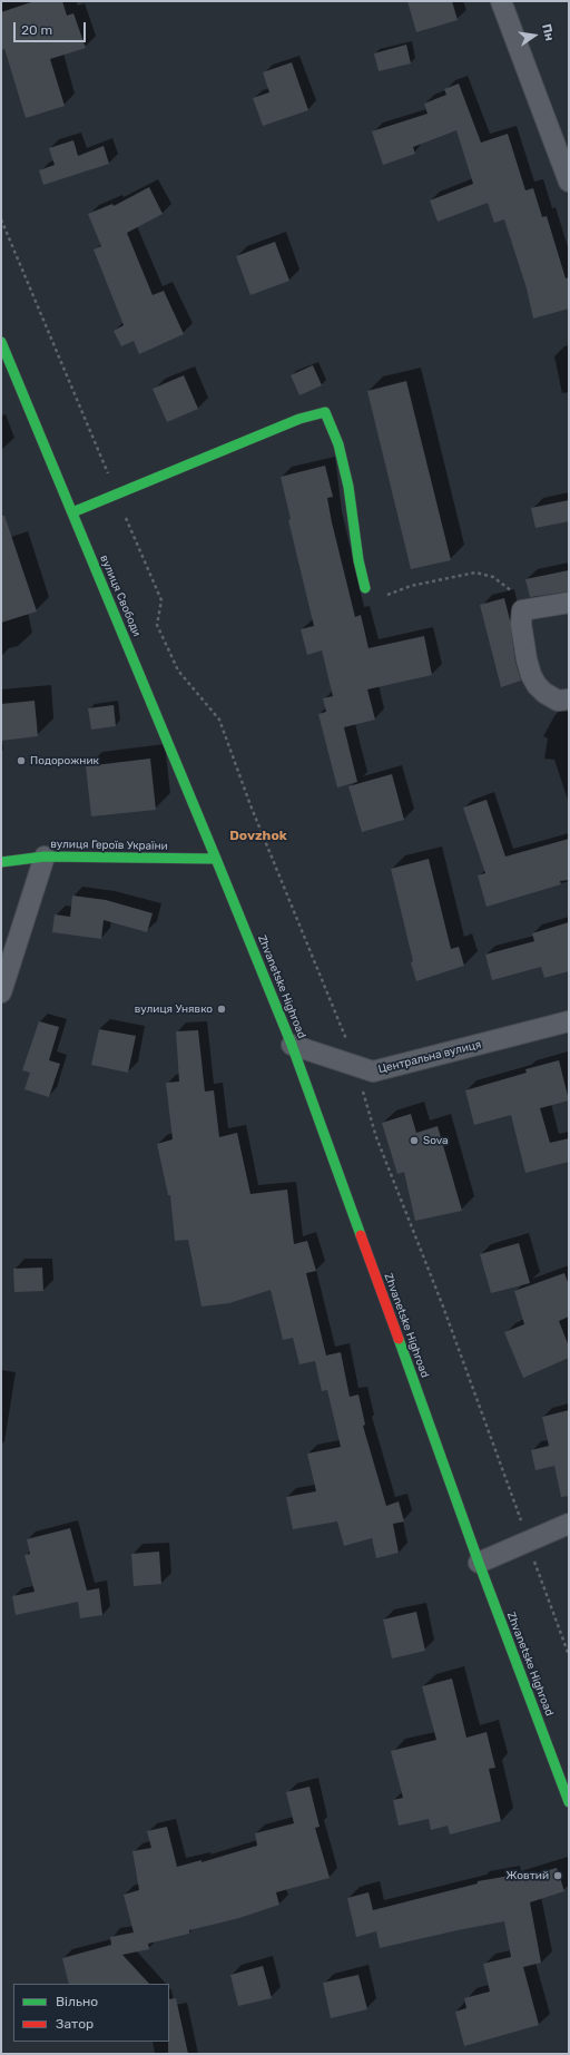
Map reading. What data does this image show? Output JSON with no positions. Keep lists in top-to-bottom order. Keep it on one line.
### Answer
{"streets":{"main road":["вулиця Свободи","вулиця Героїв України","Zhvanetske Highroad"],"street":["Центральна вулиця"]},"crossings":[["вулиця Свободи","вулиця Героїв України"],["вулиця Свободи","Zhvanetske Highroad"],["вулиця Героїв України","Zhvanetske Highroad"],["Zhvanetske Highroad","Центральна вулиця"]],"districts":["Dovzhok"],"places":["Подорожник","вулиця Унявко","Sova","Жовтий"],"legend":["Вільно","Затор"],"scale_bar":"20 m","north":"right"}
